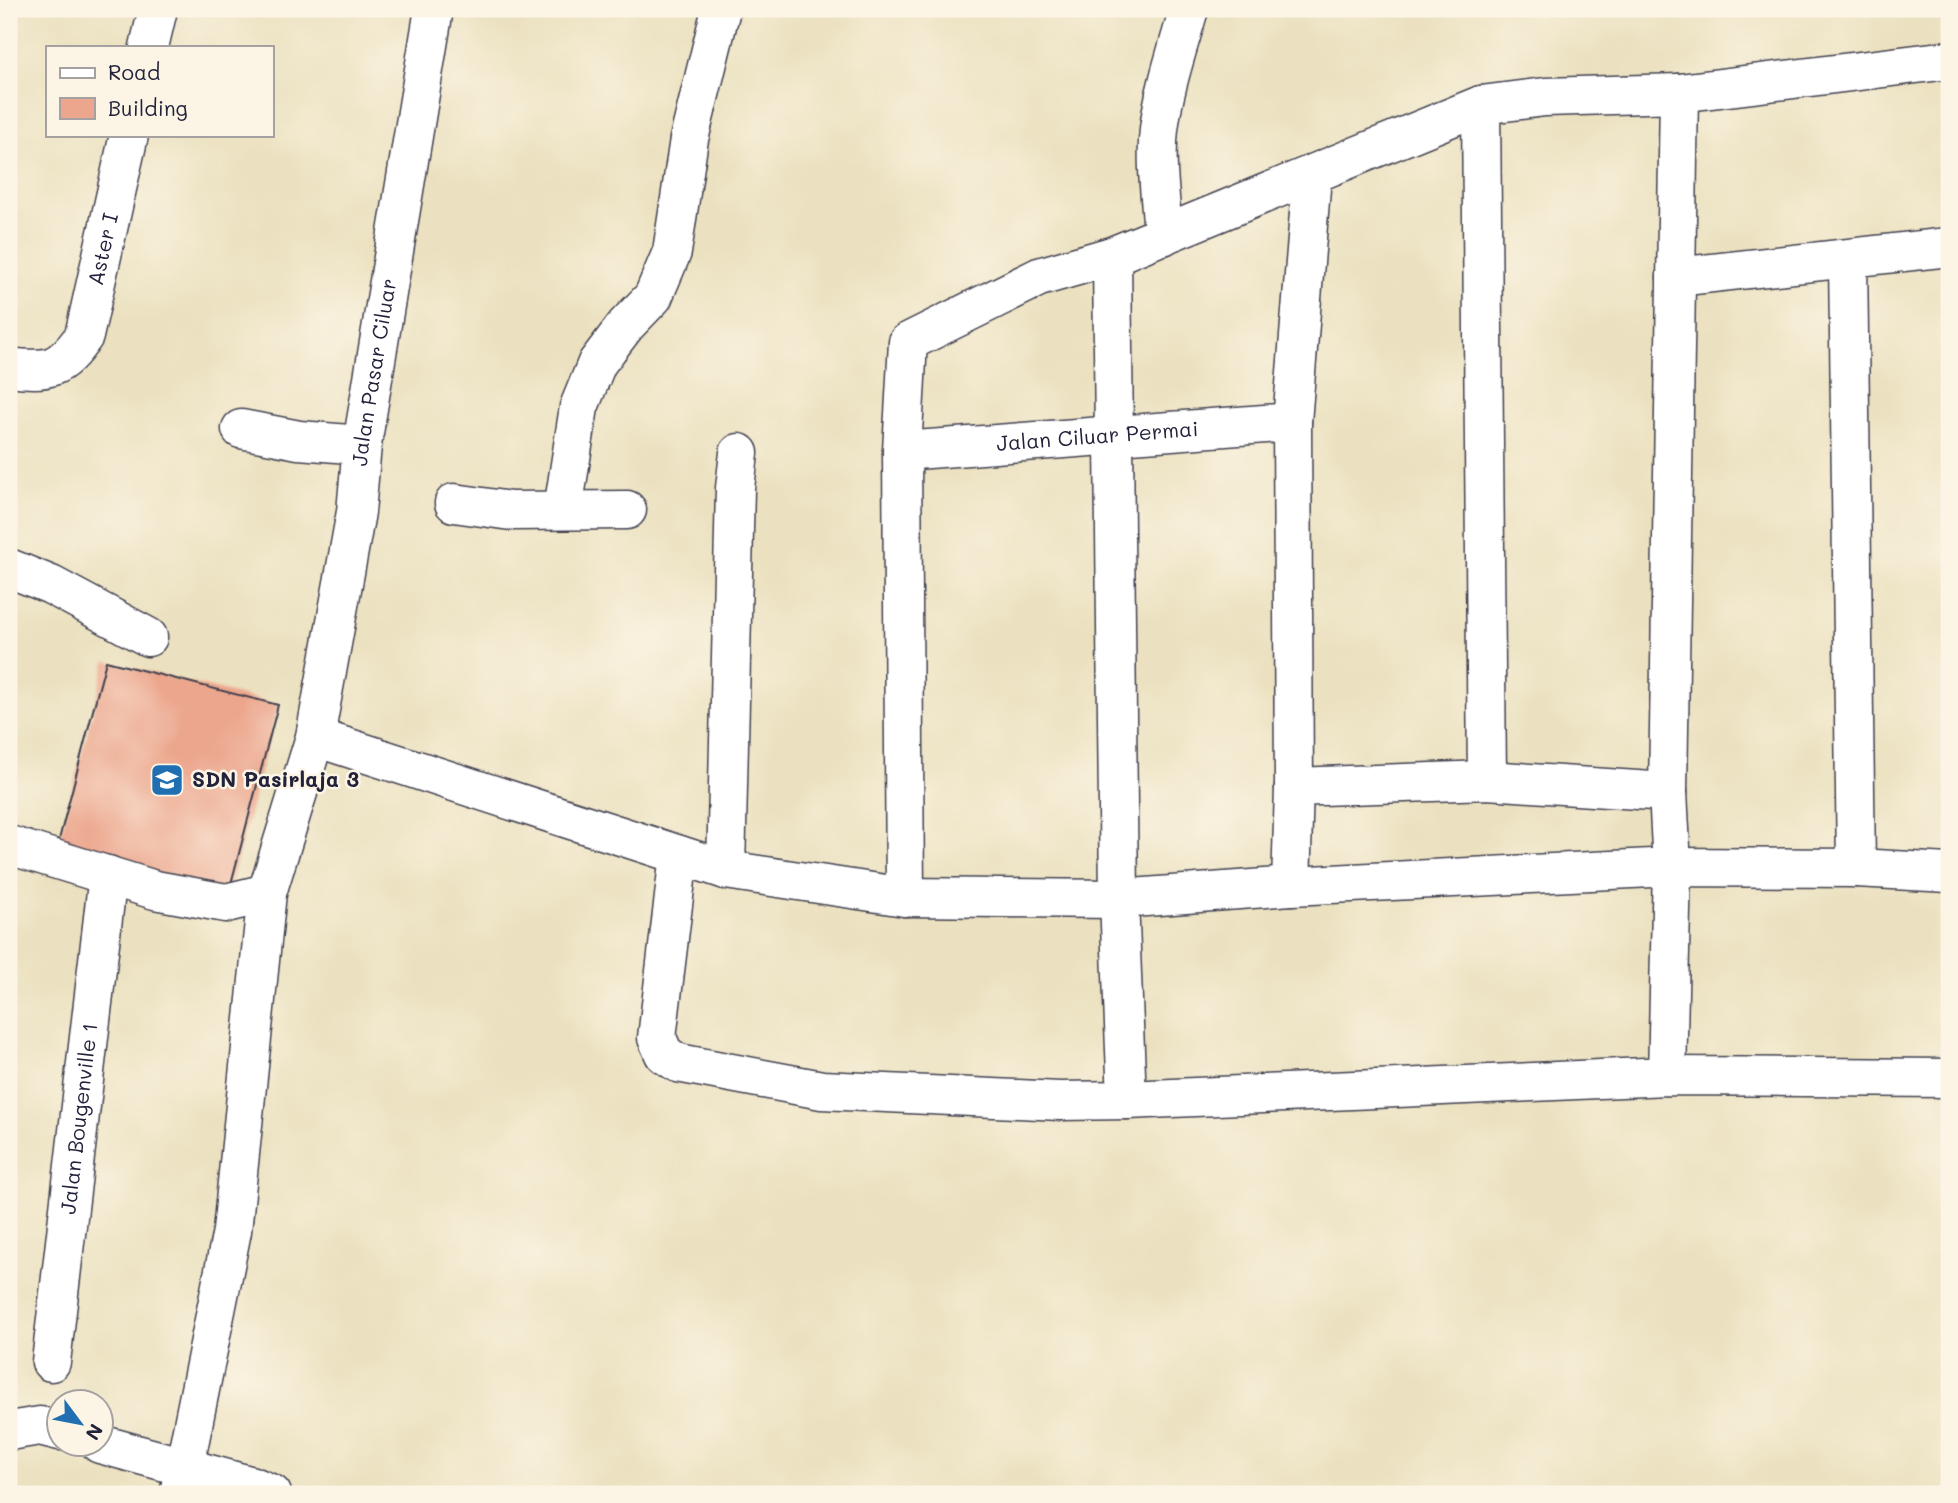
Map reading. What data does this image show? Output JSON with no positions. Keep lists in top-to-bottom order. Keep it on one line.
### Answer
{"streets":{"street":["Aster I","Jalan Pasar Ciluar","Jalan Ciluar Permai","Jalan Bougenville 1"]},"places":{"school or university":["SDN Pasirlaja 3"]},"legend":["Road","Building"],"north":"bottom right"}
